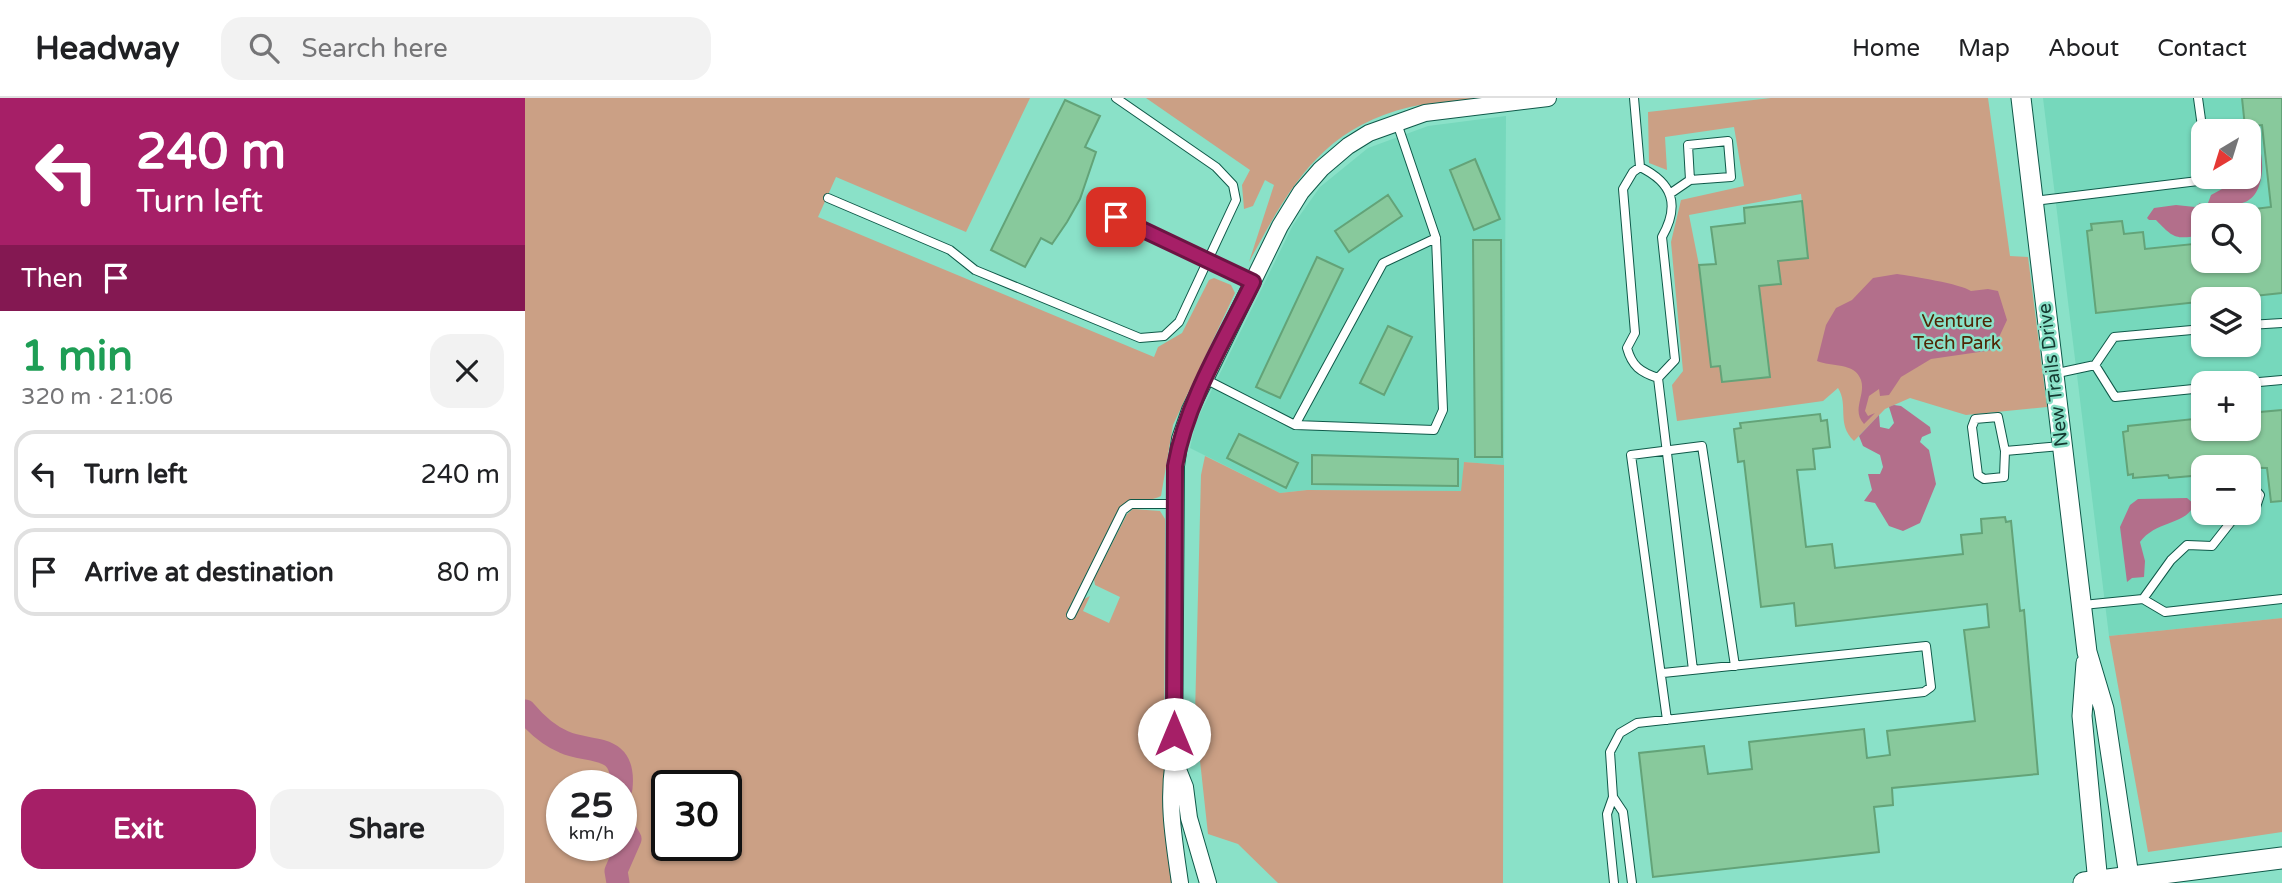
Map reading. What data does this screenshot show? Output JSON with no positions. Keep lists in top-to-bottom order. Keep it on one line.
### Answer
{"streets":{"street":["New Trails Drive"]},"parks":["Venture Tech Park"],"north":"bottom left","page":{"header":"Headway","search":"Search here","nav":["Home","Map","About","Contact"],"turn":["240 m","Turn left"],"map_buttons":["+","−"],"then":"Then","heading":["1 min","320 m · 21:06"],"list":[{"name":"Turn left","value":"240 m"},{"name":"Arrive at destination","value":"80 m"}],"speed":"25 km/h","limit":"30","buttons":["Exit","Share"]}}
